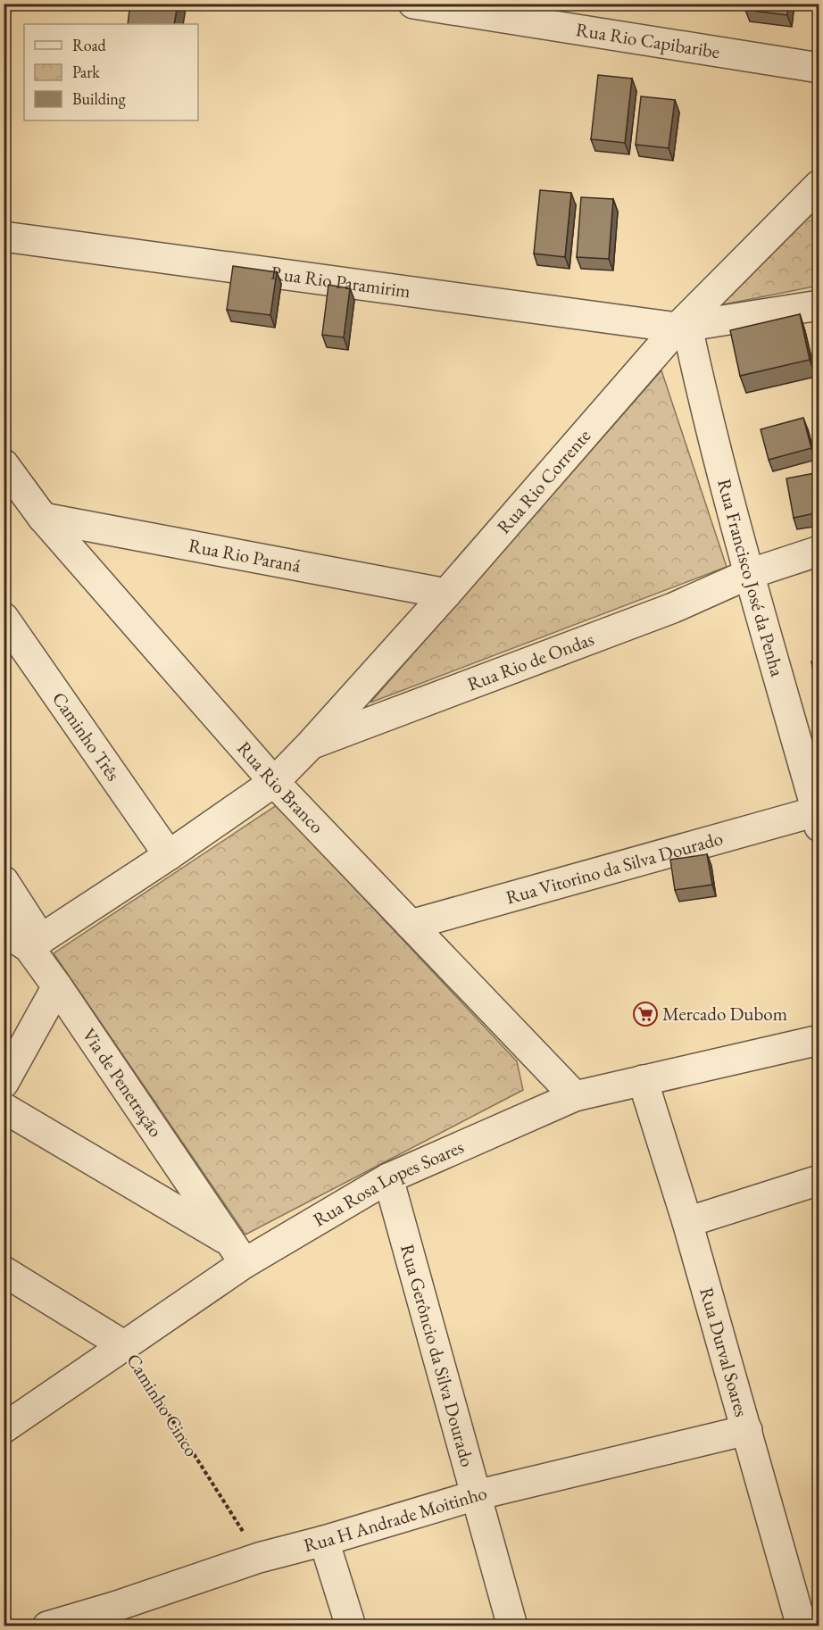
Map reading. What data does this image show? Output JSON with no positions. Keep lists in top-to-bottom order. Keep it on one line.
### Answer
{"streets":{"street":["Rua Rio Capibaribe","Rua Rio Paramirim","Rua Rio Corrente","Rua Rio Paraná","Rua Francisco José da Penha","Rua Rio de Ondas","Caminho Três","Rua Rio Branco","Rua Vitorino da Silva Dourado","Via de Penetração","Rua Rosa Lopes Soares","Rua Durval Soares","Rua Gerôncio da Silva Dourado","Caminho Cinco","Rua H Andrade Moitinho"]},"crossings":[["Rua Rio Paramirim","Rua Rio Corrente"],["Rua Rio Paramirim","Rua Francisco José da Penha"],["Rua Rio Corrente","Rua Rio Paraná"],["Rua Rio Corrente","Rua Francisco José da Penha"],["Rua Rio Corrente","Rua Rio de Ondas"],["Rua Rio Corrente","Caminho Três"],["Rua Rio Corrente","Rua Rio Branco"],["Rua Rio Corrente","Via de Penetração"],["Rua Rio Paraná","Rua Rio Branco"],["Rua Francisco José da Penha","Rua Rio de Ondas"],["Rua Francisco José da Penha","Rua Vitorino da Silva Dourado"],["Rua Rio Branco","Rua Vitorino da Silva Dourado"],["Rua Rio Branco","Rua Rosa Lopes Soares"],["Via de Penetração","Rua Rosa Lopes Soares"],["Rua Rosa Lopes Soares","Rua Durval Soares"],["Rua Rosa Lopes Soares","Rua Gerôncio da Silva Dourado"],["Rua Rosa Lopes Soares","Caminho Cinco"],["Rua Durval Soares","Rua H Andrade Moitinho"],["Rua Gerôncio da Silva Dourado","Rua H Andrade Moitinho"],["Caminho Cinco","Rua H Andrade Moitinho"]],"places":{"supermarket":["Mercado Dubom"]},"legend":["Road","Park","Building"]}
